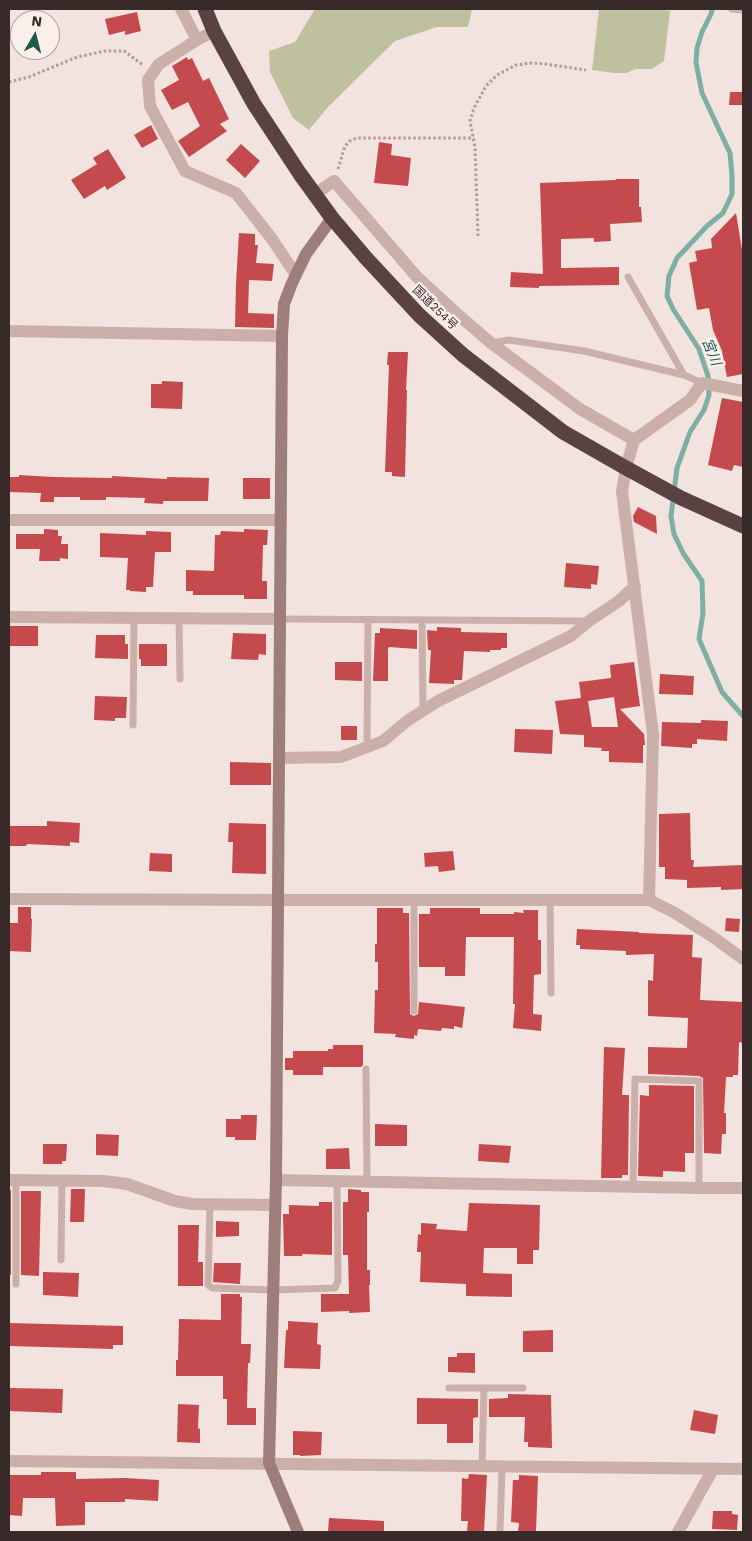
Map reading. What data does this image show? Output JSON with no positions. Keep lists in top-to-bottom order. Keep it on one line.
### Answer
{"streets":{"highway":["国道254号"]},"water":["宮川"],"north":"top"}
